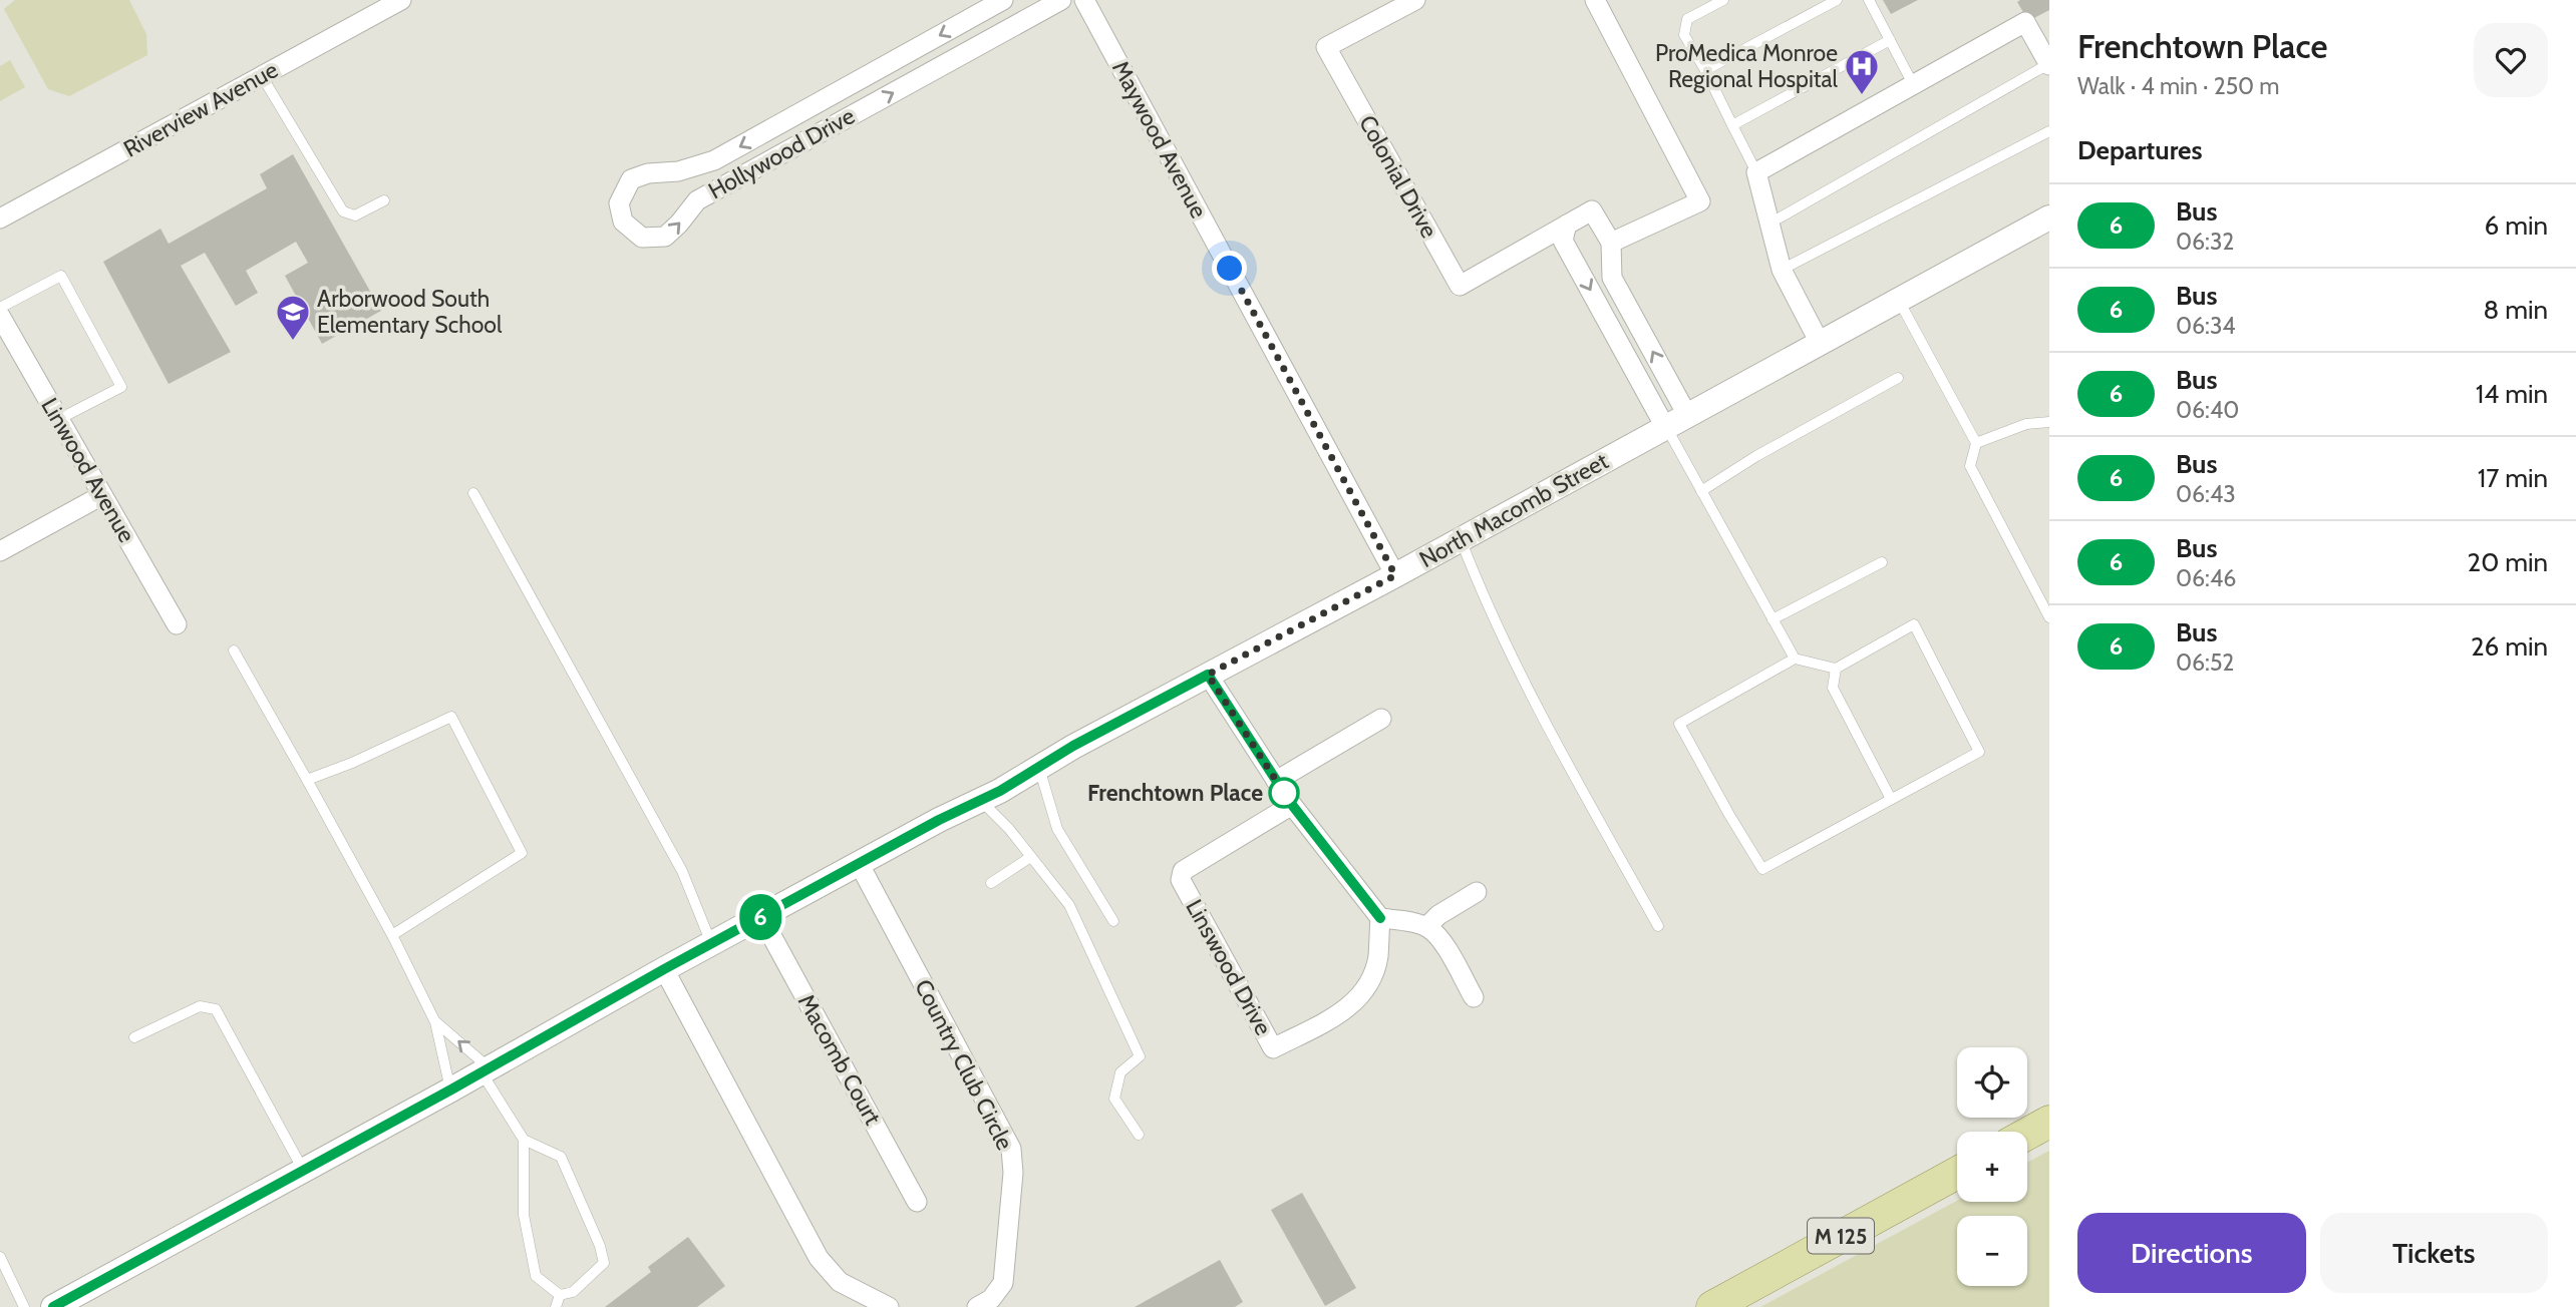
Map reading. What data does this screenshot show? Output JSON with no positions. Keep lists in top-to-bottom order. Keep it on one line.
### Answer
{"streets":{"main road":["M 125"],"street":["Riverview Avenue","Maywood Avenue","Hollywood Drive","Colonial Drive","Linwood Avenue","North Macomb Street","Linswood Drive","Macomb Court","Country Club Circle"]},"crossings":[["Maywood Avenue","North Macomb Street"],["Colonial Drive","North Macomb Street"],["North Macomb Street","Macomb Court"],["North Macomb Street","Country Club Circle"]],"places":{"hospital":["ProMedica Monroe Regional Hospital"],"school or university":["Arborwood South Elementary School"],"other":["Frenchtown Place"]},"lines":["bus line 6"],"page":{"on_map":"6","heading":[["Frenchtown Place","Walk · 4 min · 250 m"],"Departures"],"list":[{"mark":"6","name":"Bus","note":"06:32","value":"6 min"},{"mark":"6","name":"Bus","note":"06:34","value":"8 min"},{"mark":"6","name":"Bus","note":"06:40","value":"14 min"},{"mark":"6","name":"Bus","note":"06:43","value":"17 min"},{"mark":"6","name":"Bus","note":"06:46","value":"20 min"},{"mark":"6","name":"Bus","note":"06:52","value":"26 min"}],"map_buttons":["+","−"],"buttons":["Directions","Tickets"]}}
